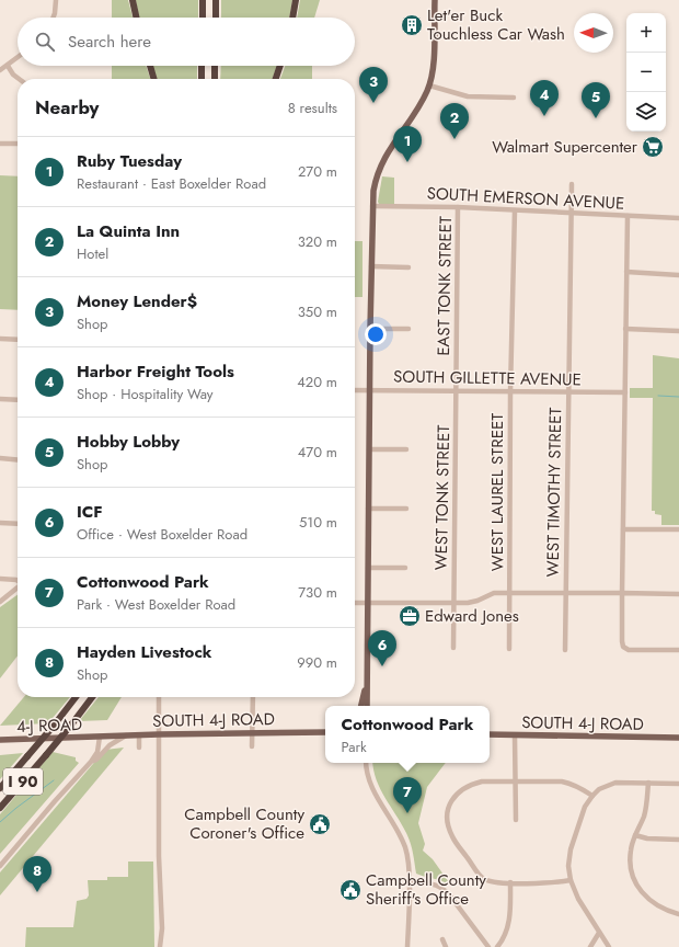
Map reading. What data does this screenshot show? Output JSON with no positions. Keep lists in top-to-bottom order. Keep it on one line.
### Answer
{"streets":{"highway":["I 90"],"main road":["SOUTH 4-J ROAD","4-J ROAD"],"street":["SOUTH EMERSON AVENUE","EAST TONK STREET","SOUTH GILLETTE AVENUE","WEST LAUREL STREET","WEST TIMOTHY STREET","WEST TONK STREET"]},"crossings":[["SOUTH EMERSON AVENUE","EAST TONK STREET"],["SOUTH EMERSON AVENUE","WEST LAUREL STREET"],["SOUTH EMERSON AVENUE","WEST TIMOTHY STREET"],["EAST TONK STREET","SOUTH GILLETTE AVENUE"],["EAST TONK STREET","WEST TONK STREET"],["SOUTH GILLETTE AVENUE","WEST LAUREL STREET"],["SOUTH GILLETTE AVENUE","WEST TIMOTHY STREET"],["SOUTH GILLETTE AVENUE","WEST TONK STREET"],["SOUTH 4-J ROAD","4-J ROAD"]],"places":{"building":["Let'er Buck Touchless Car Wash"],"supermarket":["Walmart Supercenter"],"office":["Edward Jones"],"public building":["Campbell County Coroner's Office","Campbell County Sheriff's Office"]},"north":"left","page":{"map_buttons":["+","−"],"search":"Search here","pins":["3","4","5","2","1","6","7","8"],"heading":["Nearby","8 results"],"list":[{"mark":"1","name":"Ruby Tuesday","note":"Restaurant · East Boxelder Road","value":"270 m"},{"mark":"2","name":"La Quinta Inn","note":"Hotel","value":"320 m"},{"mark":"3","name":"Money Lender$","note":"Shop","value":"350 m"},{"mark":"4","name":"Harbor Freight Tools","note":"Shop · Hospitality Way","value":"420 m"},{"mark":"5","name":"Hobby Lobby","note":"Shop","value":"470 m"},{"mark":"6","name":"ICF","note":"Office · West Boxelder Road","value":"510 m"},{"mark":"7","name":"Cottonwood Park","note":"Park · West Boxelder Road","value":"730 m"},{"mark":"8","name":"Hayden Livestock","note":"Shop","value":"990 m"}],"popup":["Cottonwood Park","Park"]}}
